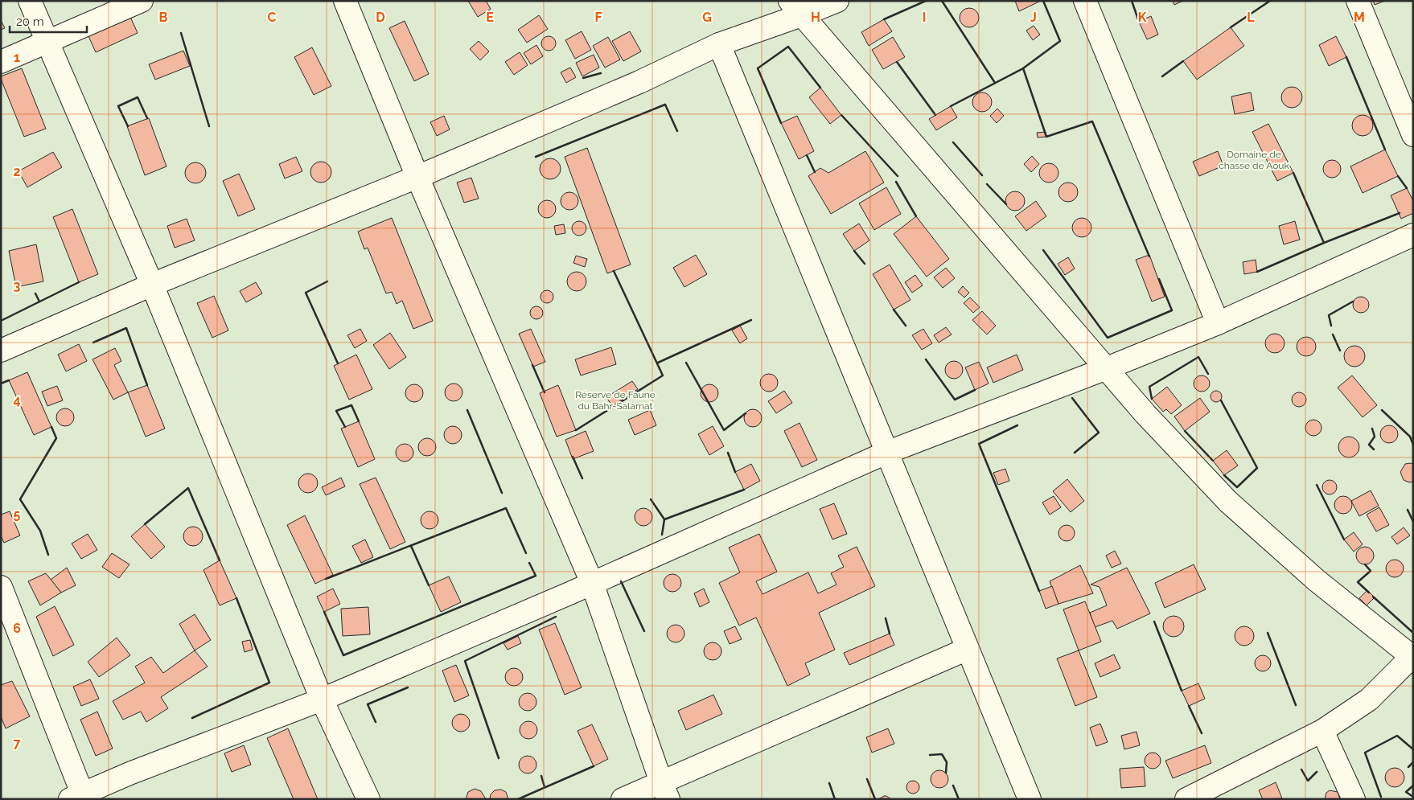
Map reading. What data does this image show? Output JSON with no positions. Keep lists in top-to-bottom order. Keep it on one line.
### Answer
{"parks":["Domaine de chasse de Aouk","Réserve de Faune du Bahr-Salamat"],"scale_bar":"20 m","grid":{"columns":["B","C","D","E","F","G","H","I","J","K","L","M"],"rows":["1","2","3","4","5","6","7"]}}
